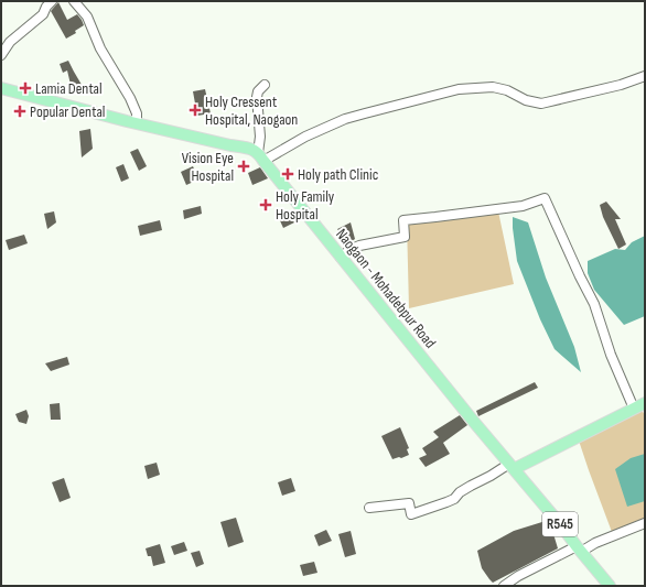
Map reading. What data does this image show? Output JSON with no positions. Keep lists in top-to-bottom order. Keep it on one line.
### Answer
{"streets":{"main road":["Naogaon - Mohadebpur Road","R545"]},"crossings":[["Naogaon - Mohadebpur Road","R545"]],"places":{"health":["Lamia Dental","Holy Cressent Hospital, Naogaon","Popular Dental","Vision Eye Hospital","Holy path Clinic","Holy Family Hospital"]}}
